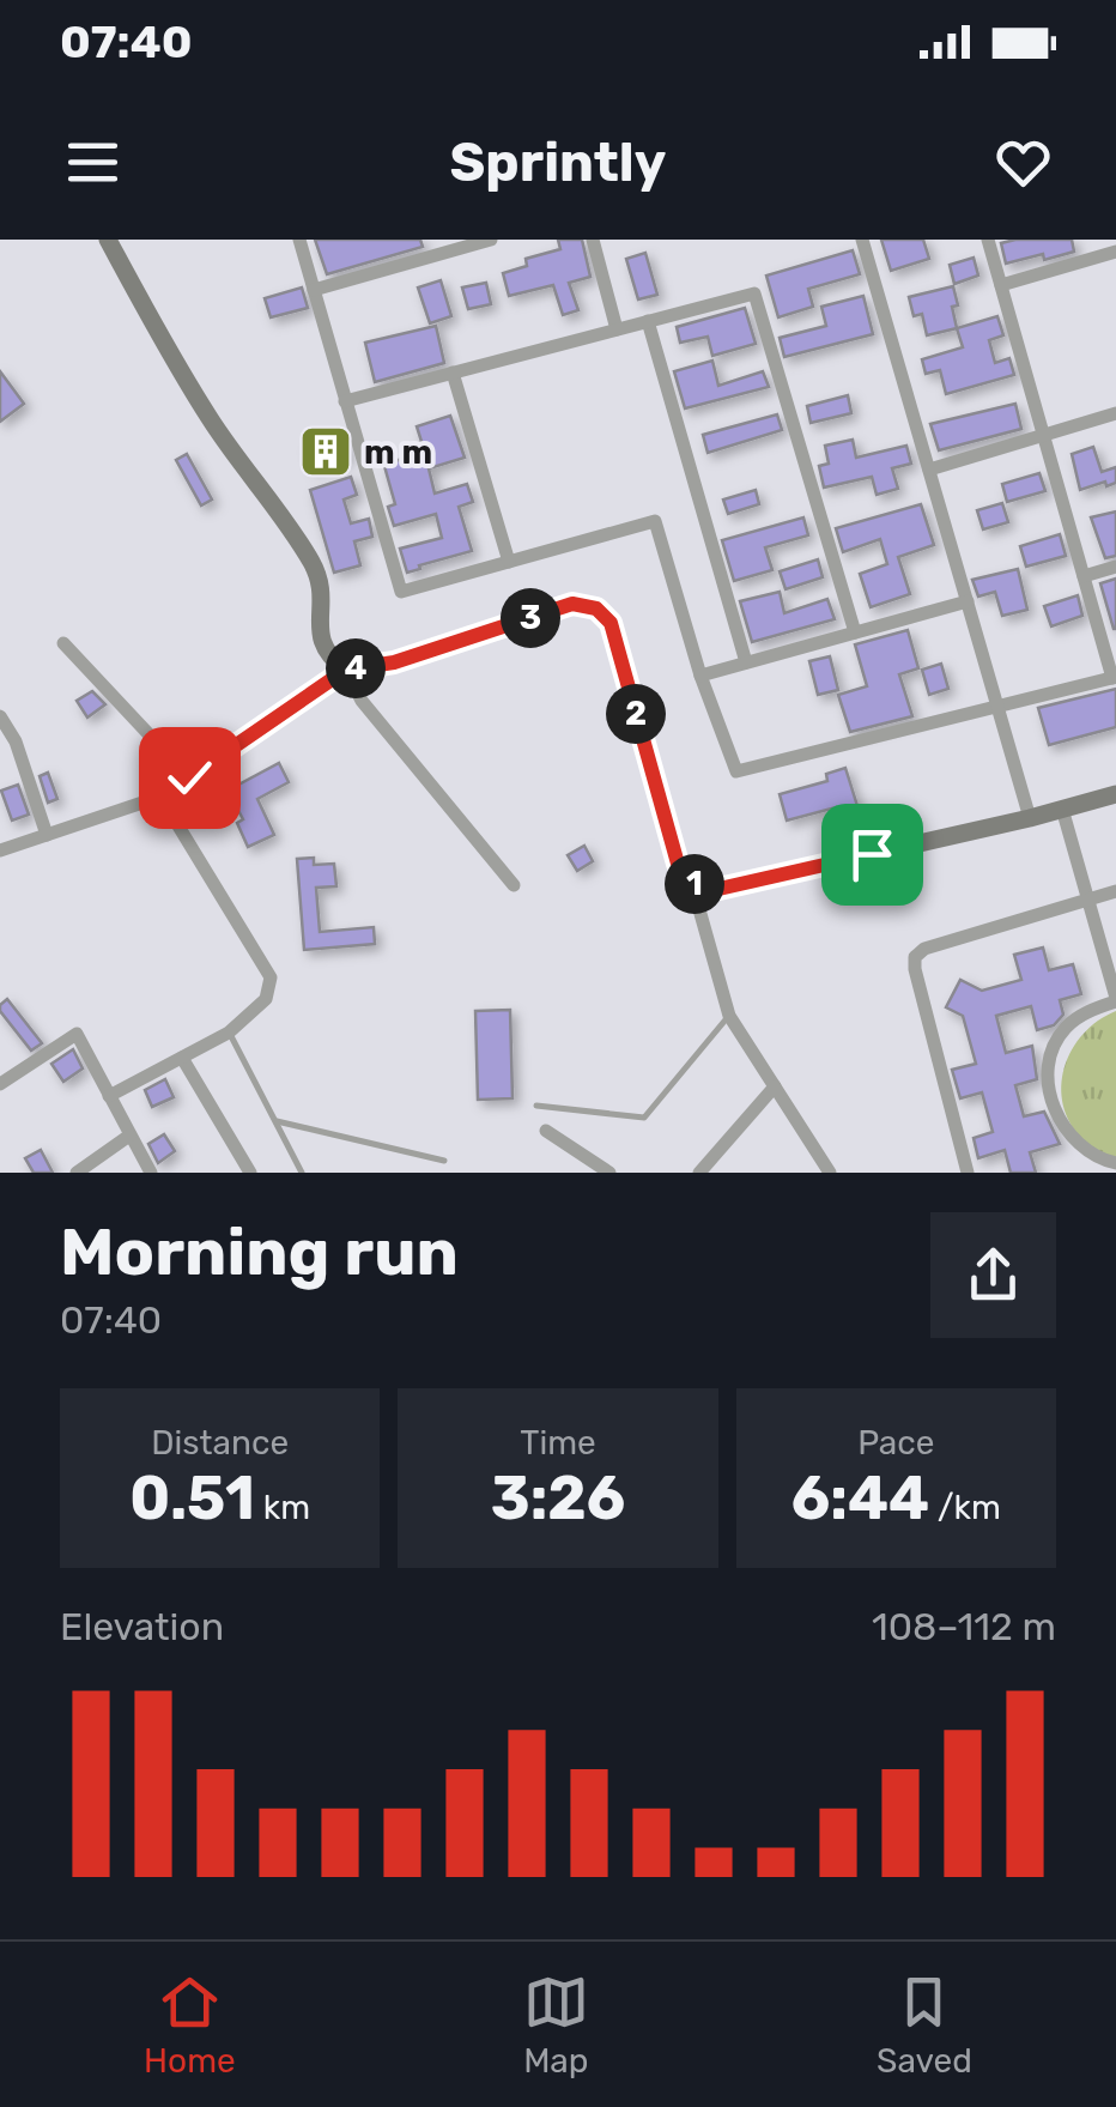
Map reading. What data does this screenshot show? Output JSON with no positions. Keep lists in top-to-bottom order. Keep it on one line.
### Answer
{"places":{"building":["m m"]},"page":{"status":"07:40","header":"Sprintly","pins":["3","4","2","1"],"heading":["Morning run","07:40"],"stats":[["Distance","0.51 km"],["Time","3:26"],["Pace","6:44 /km"]],"chart":["Elevation","108–112 m"],"tabs":["Home","Map","Saved"]}}
